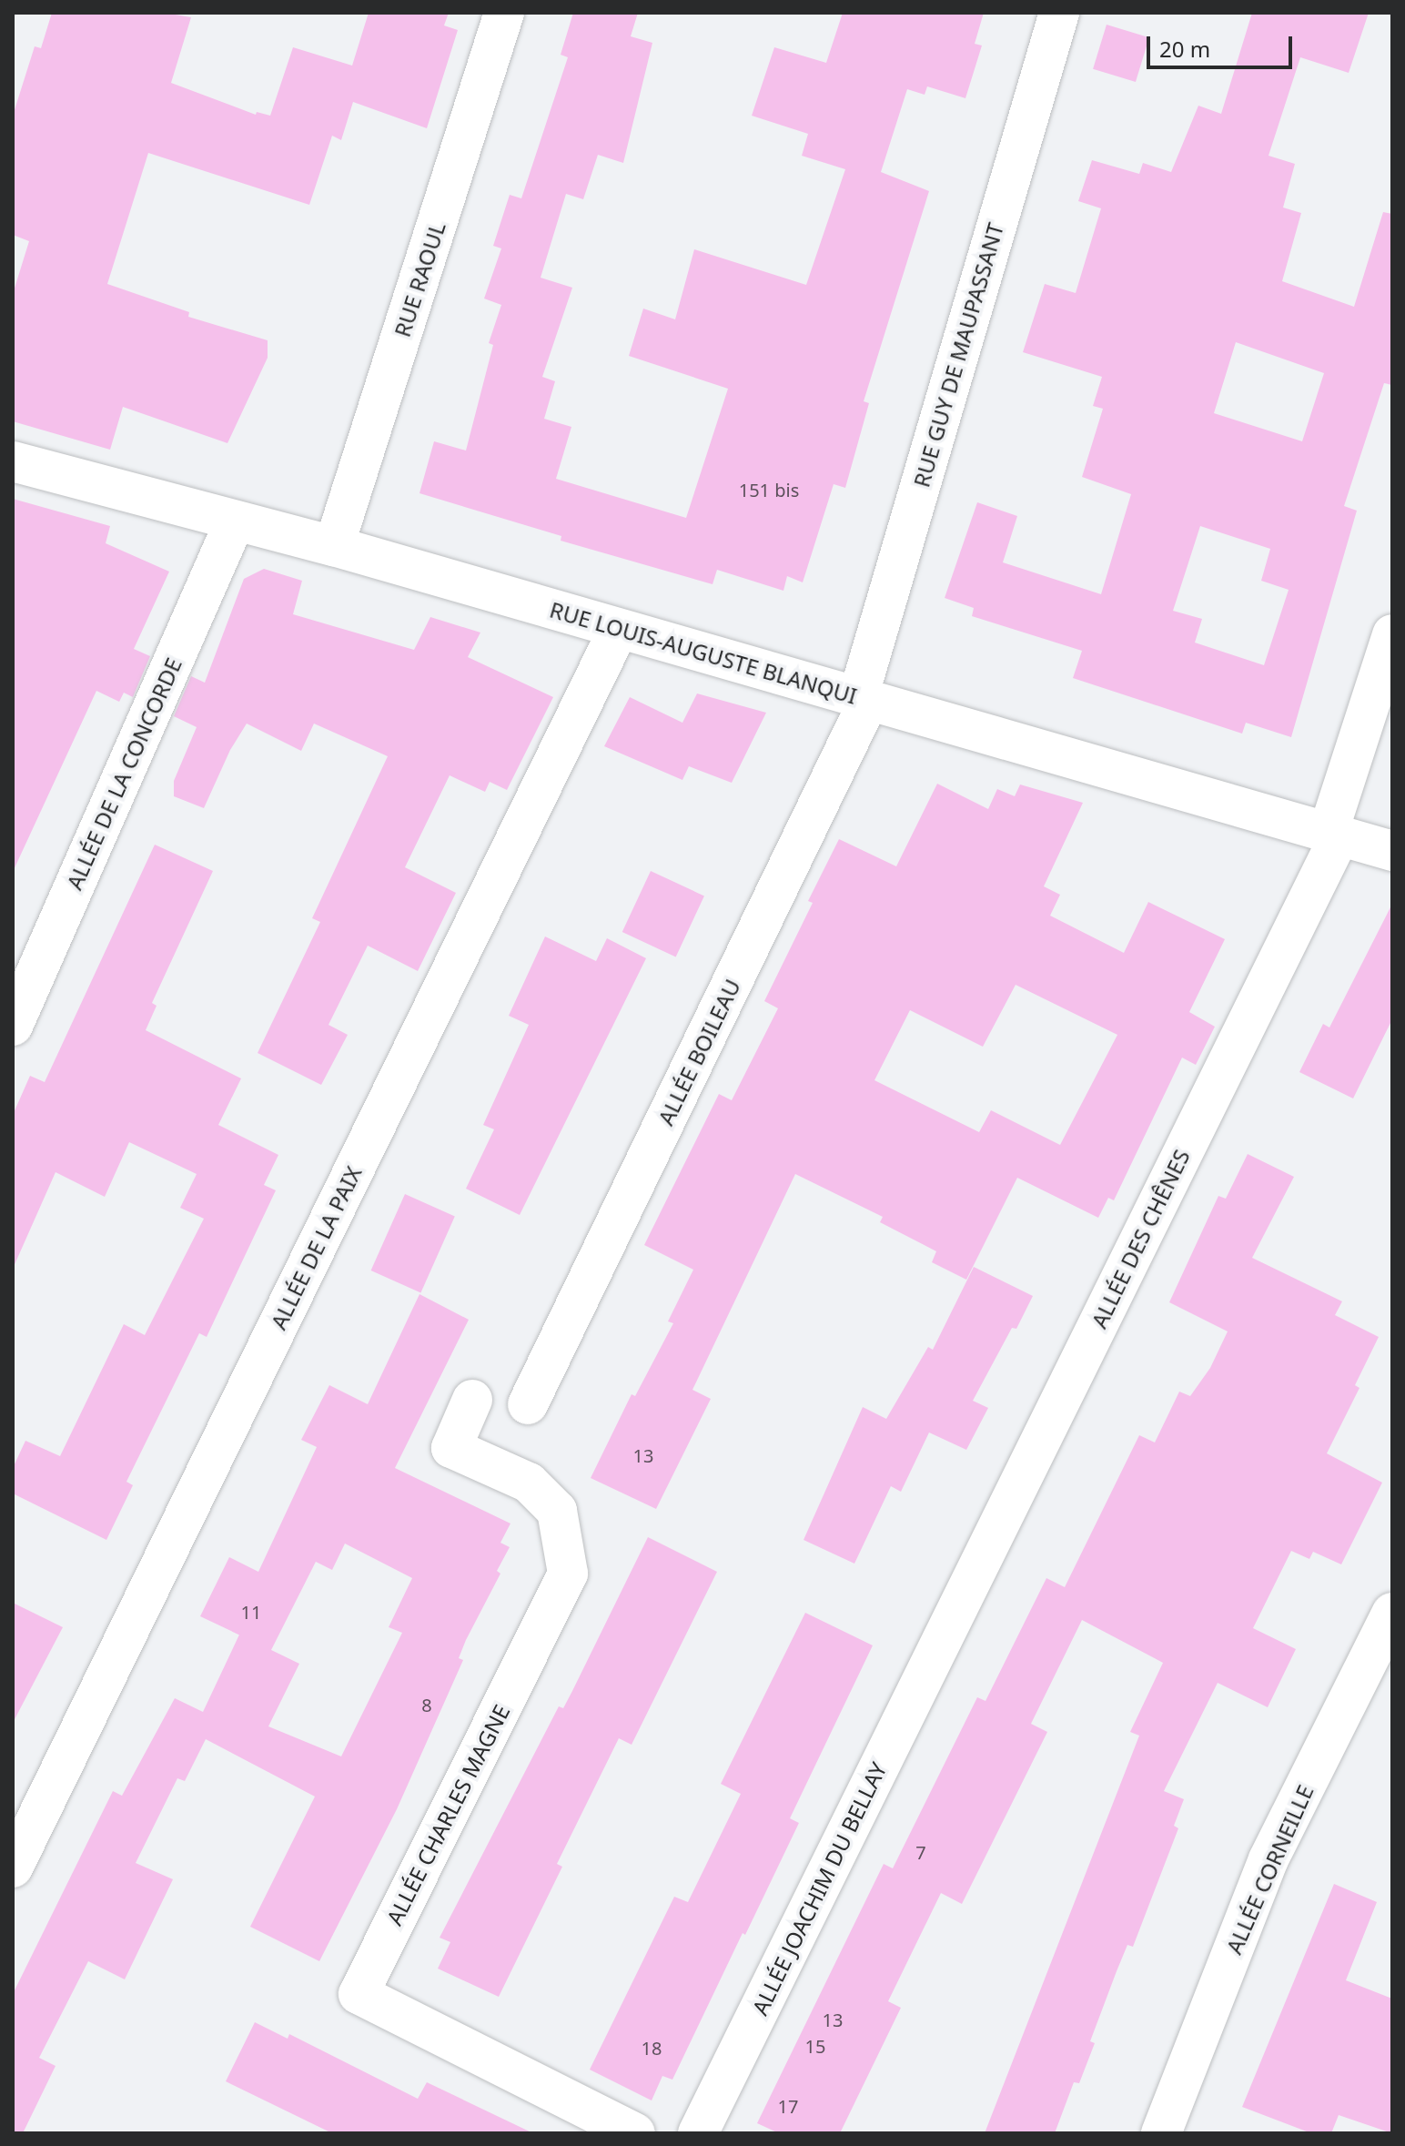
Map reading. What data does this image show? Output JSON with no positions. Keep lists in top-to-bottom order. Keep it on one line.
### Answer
{"streets":{"street":["RUE RAOUL","RUE GUY DE MAUPASSANT","RUE LOUIS-AUGUSTE BLANQUI","ALLÉE DE LA CONCORDE","ALLÉE BOILEAU","ALLÉE DES CHÊNES","ALLÉE DE LA PAIX","ALLÉE CHARLES MAGNE","ALLÉE CORNEILLE","ALLÉE JOACHIM DU BELLAY"]},"crossings":[["RUE RAOUL","RUE LOUIS-AUGUSTE BLANQUI"],["RUE GUY DE MAUPASSANT","RUE LOUIS-AUGUSTE BLANQUI"],["RUE GUY DE MAUPASSANT","ALLÉE BOILEAU"],["RUE LOUIS-AUGUSTE BLANQUI","ALLÉE DE LA CONCORDE"],["RUE LOUIS-AUGUSTE BLANQUI","ALLÉE BOILEAU"],["RUE LOUIS-AUGUSTE BLANQUI","ALLÉE DES CHÊNES"],["RUE LOUIS-AUGUSTE BLANQUI","ALLÉE DE LA PAIX"],["ALLÉE DES CHÊNES","ALLÉE JOACHIM DU BELLAY"]],"house_numbers":["151 bis","13","11","8","7","13","15","18","17"],"scale_bar":"20 m"}
